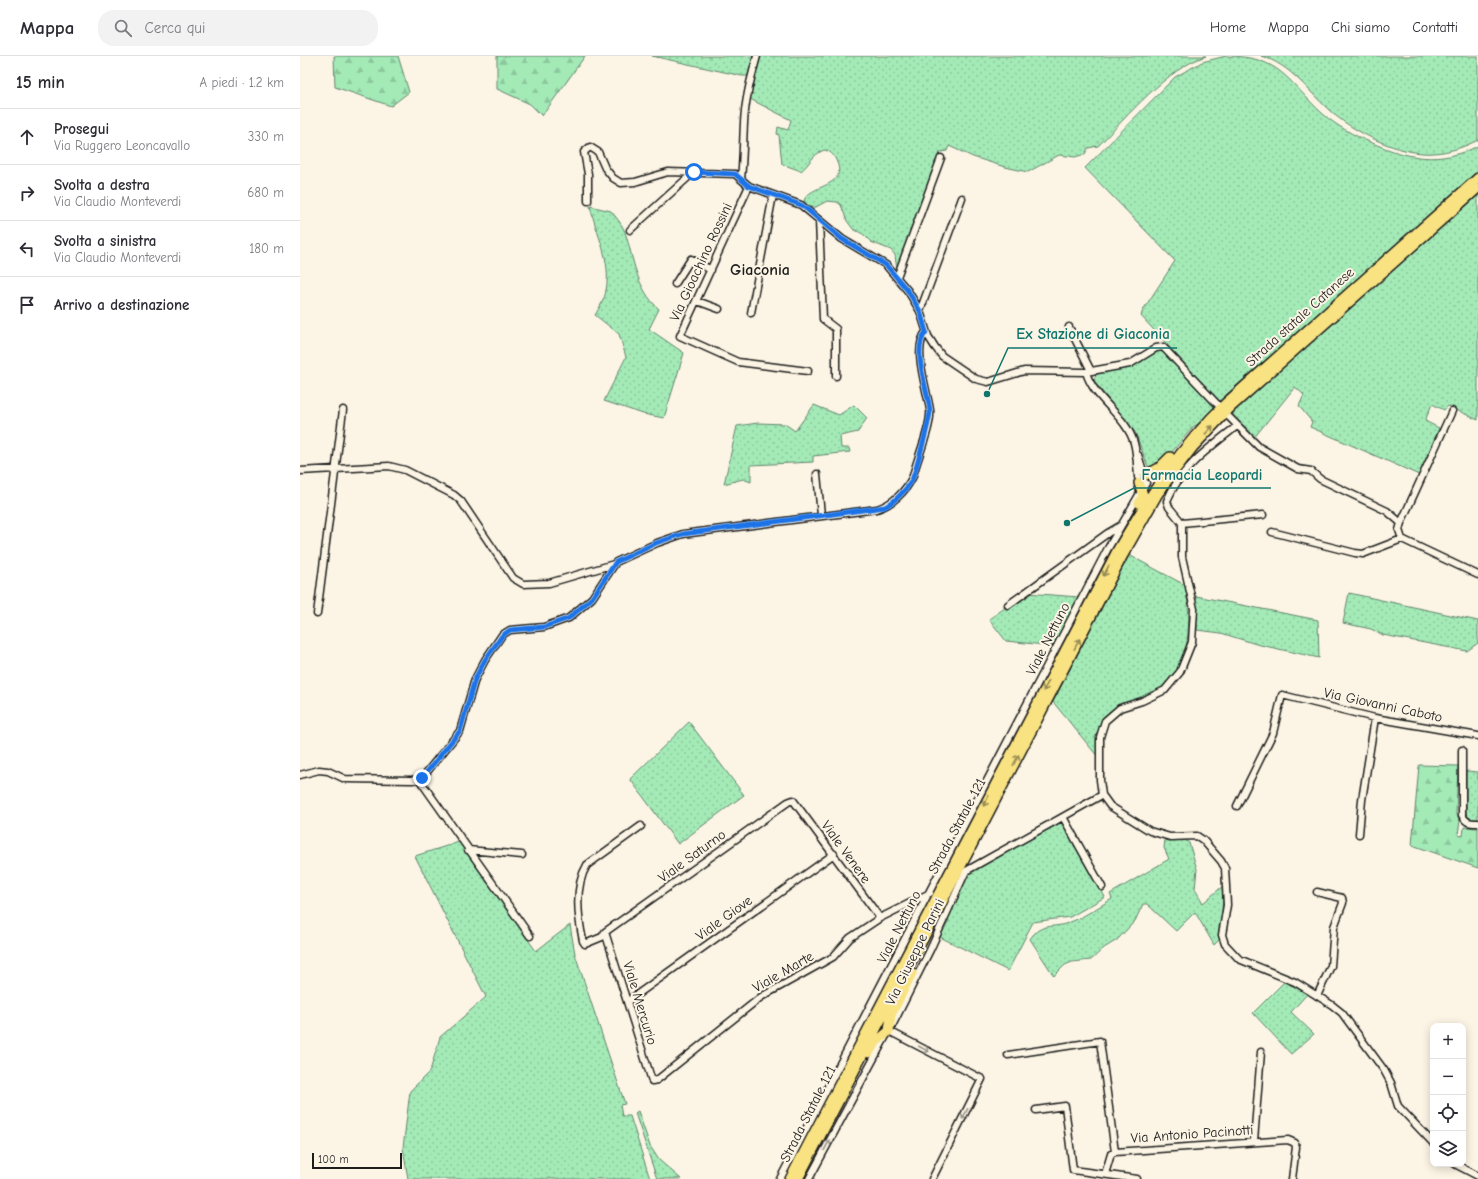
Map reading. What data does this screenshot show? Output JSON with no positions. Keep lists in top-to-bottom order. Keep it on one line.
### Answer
{"streets":{"main road":["Strada statale Catanese","Strada Statale 121"],"street":["Via Gioachino Rossini","Viale Nettuno","Via Giovanni Caboto","Viale Venere","Viale Saturno","Viale Giove","Via Giuseppe Parini","Viale Marte","Viale Mercurio","Via Antonio Pacinotti"]},"crossings":[["Strada statale Catanese","Viale Nettuno"],["Strada statale Catanese","Strada Statale 121"],["Viale Nettuno","Strada Statale 121"],["Viale Nettuno","Viale Marte"],["Viale Venere","Viale Saturno"],["Viale Venere","Viale Giove"],["Viale Venere","Viale Marte"],["Viale Saturno","Viale Mercurio"],["Viale Giove","Viale Mercurio"],["Viale Marte","Viale Mercurio"]],"districts":["Giaconia"],"places":["Ex Stazione di Giaconia","Farmacia Leopardi"],"scale_bar":"100 m","page":{"header":"Mappa","search":"Cerca qui","nav":["Home","Mappa","Chi siamo","Contatti"],"heading":["15 min","A piedi · 1.2 km"],"list":[["Prosegui","Via Ruggero Leoncavallo","330 m"],["Svolta a destra","Via Claudio Monteverdi","680 m"],["Svolta a sinistra","Via Claudio Monteverdi","180 m"],"Arrivo a destinazione"],"map_buttons":["+","−"],"scale":"100 m"}}
